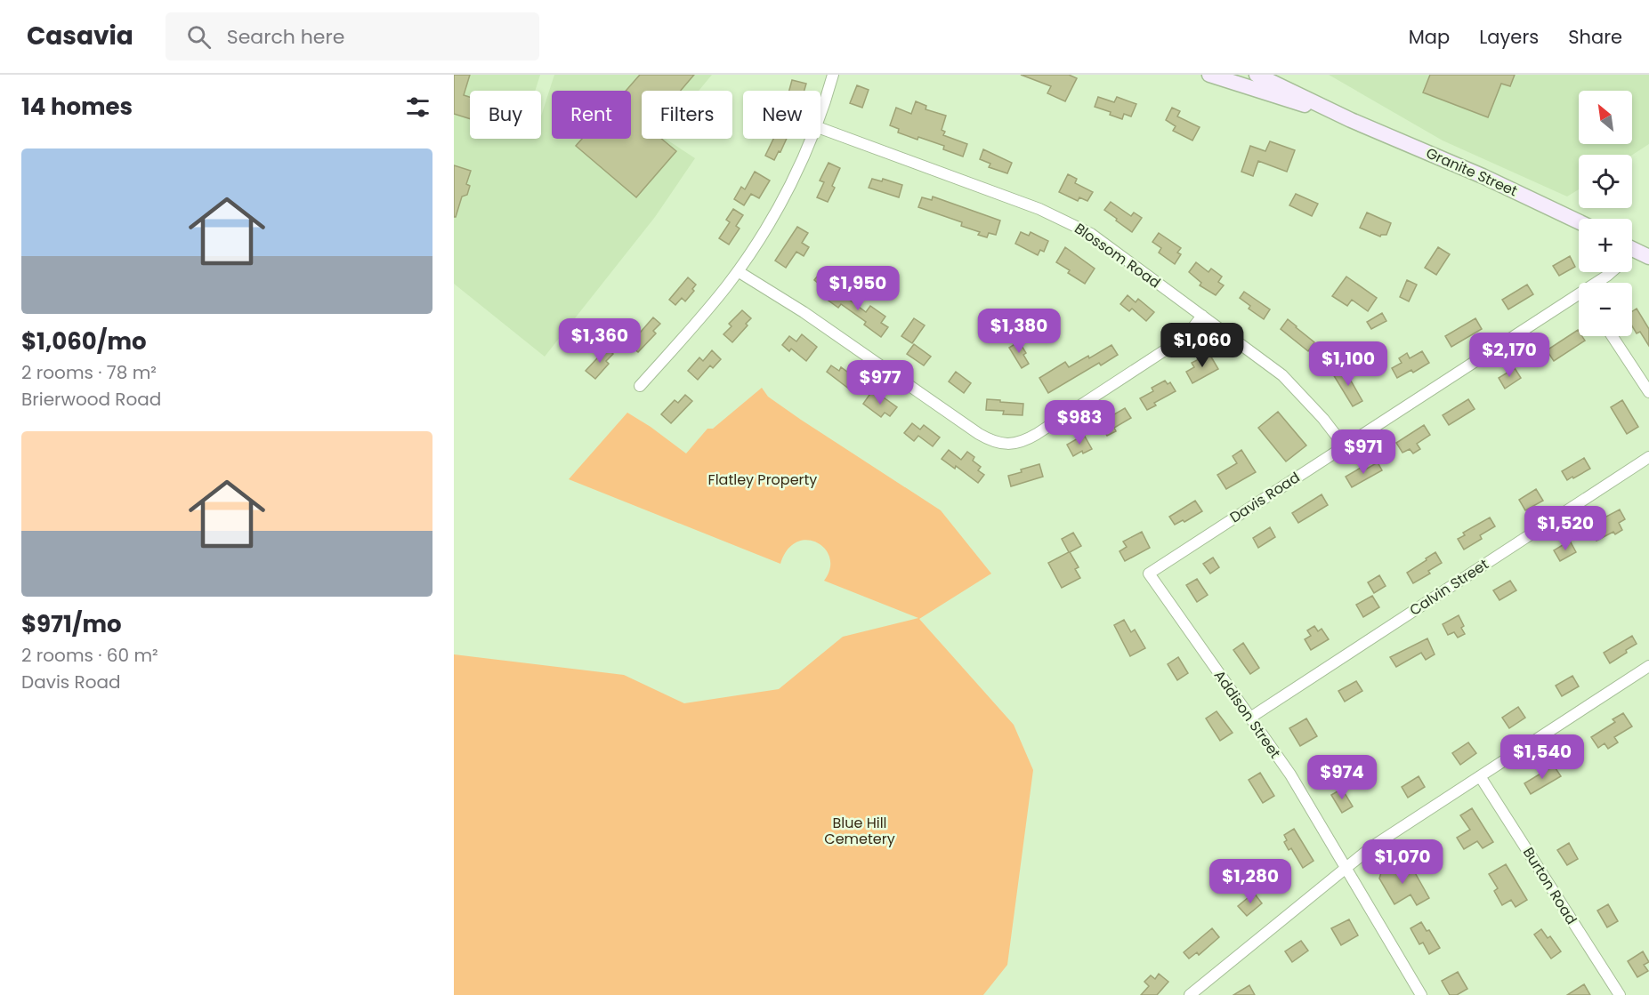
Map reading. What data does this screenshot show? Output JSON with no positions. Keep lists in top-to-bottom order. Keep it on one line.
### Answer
{"streets":{"main road":["Granite Street"],"street":["Blossom Road","Davis Road","Calvin Street","Addison Street","Burton Road"]},"crossings":[["Blossom Road","Davis Road"],["Davis Road","Addison Street"],["Calvin Street","Addison Street"]],"parks":["Flatley Property","Blue Hill Cemetery"],"north":"top left","page":{"header":"Casavia","search":"Search here","nav":["Map","Layers","Share"],"heading":"14 homes","map_buttons":["+","−"],"chip":["Buy","Rent","Filters","New"],"list":[{"name":"$1,060/mo","note":"2 rooms · 78 m² · Brierwood Road"},{"name":"$971/mo","note":"2 rooms · 60 m² · Davis Road"}],"price":["$1,950","$1,380","$1,360","$1,060","$2,170","$1,100","$977","$983","$971","$1,520","$1,540","$974","$1,070","$1,280"]}}
